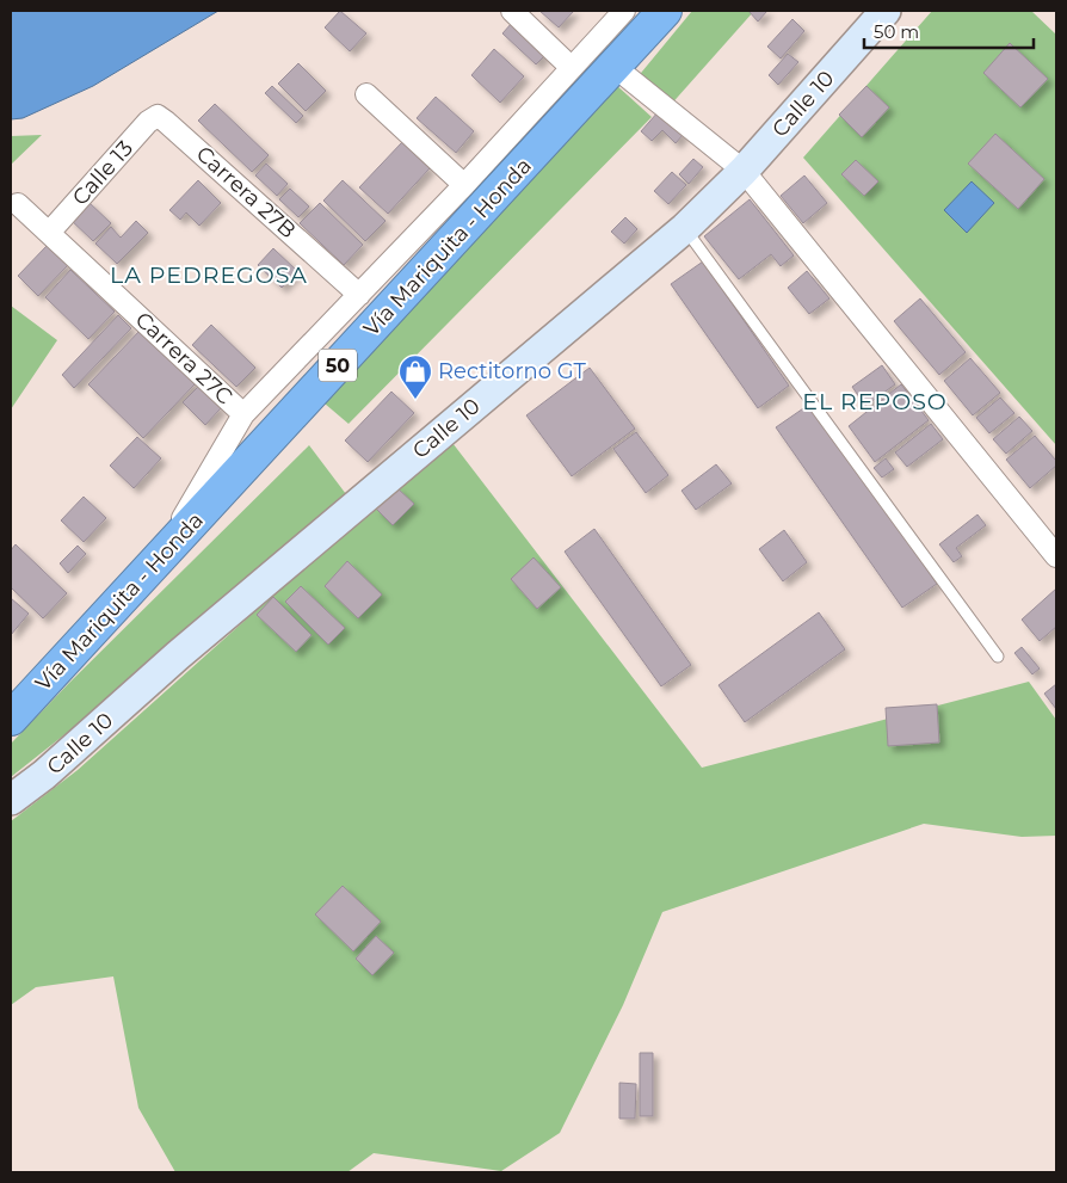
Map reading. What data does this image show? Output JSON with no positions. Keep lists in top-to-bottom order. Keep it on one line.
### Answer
{"streets":{"highway":["Vía Mariquita - Honda","50"],"street":["Calle 10","Calle 13","Carrera 27B","Carrera 27C"]},"crossings":[["Calle 13","Carrera 27B"],["Calle 13","Carrera 27C"]],"districts":["LA PEDREGOSA","EL REPOSO"],"places":{"shop":["Rectitorno GT"]},"scale_bar":"50 m"}
